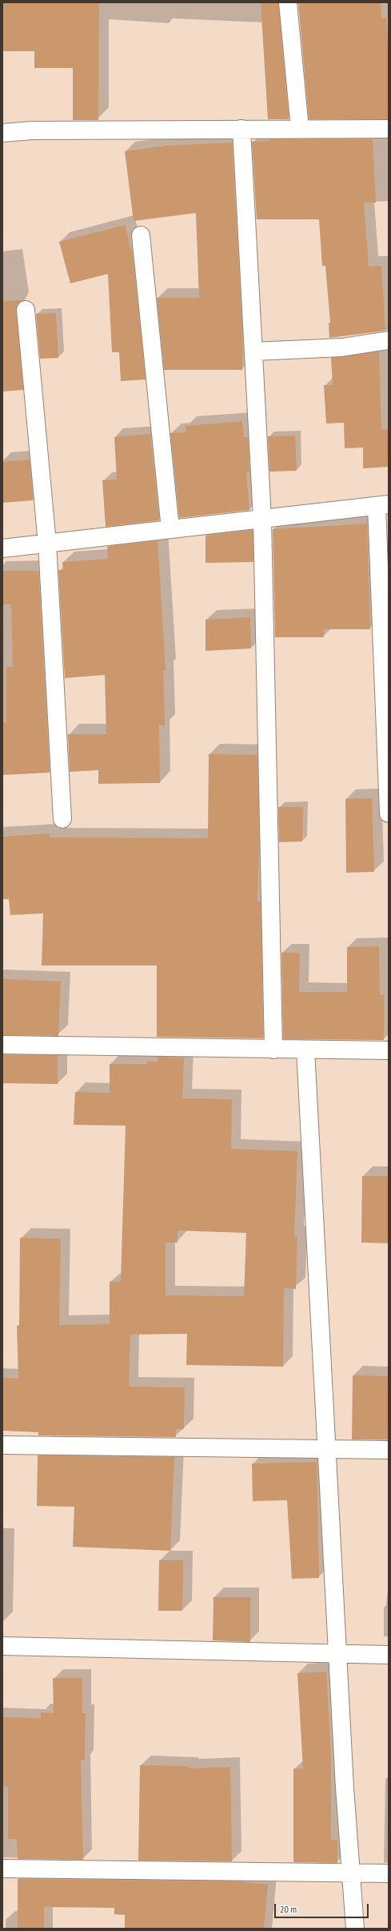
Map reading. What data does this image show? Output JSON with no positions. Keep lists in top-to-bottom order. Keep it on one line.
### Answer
{"scale_bar":"20 m"}
